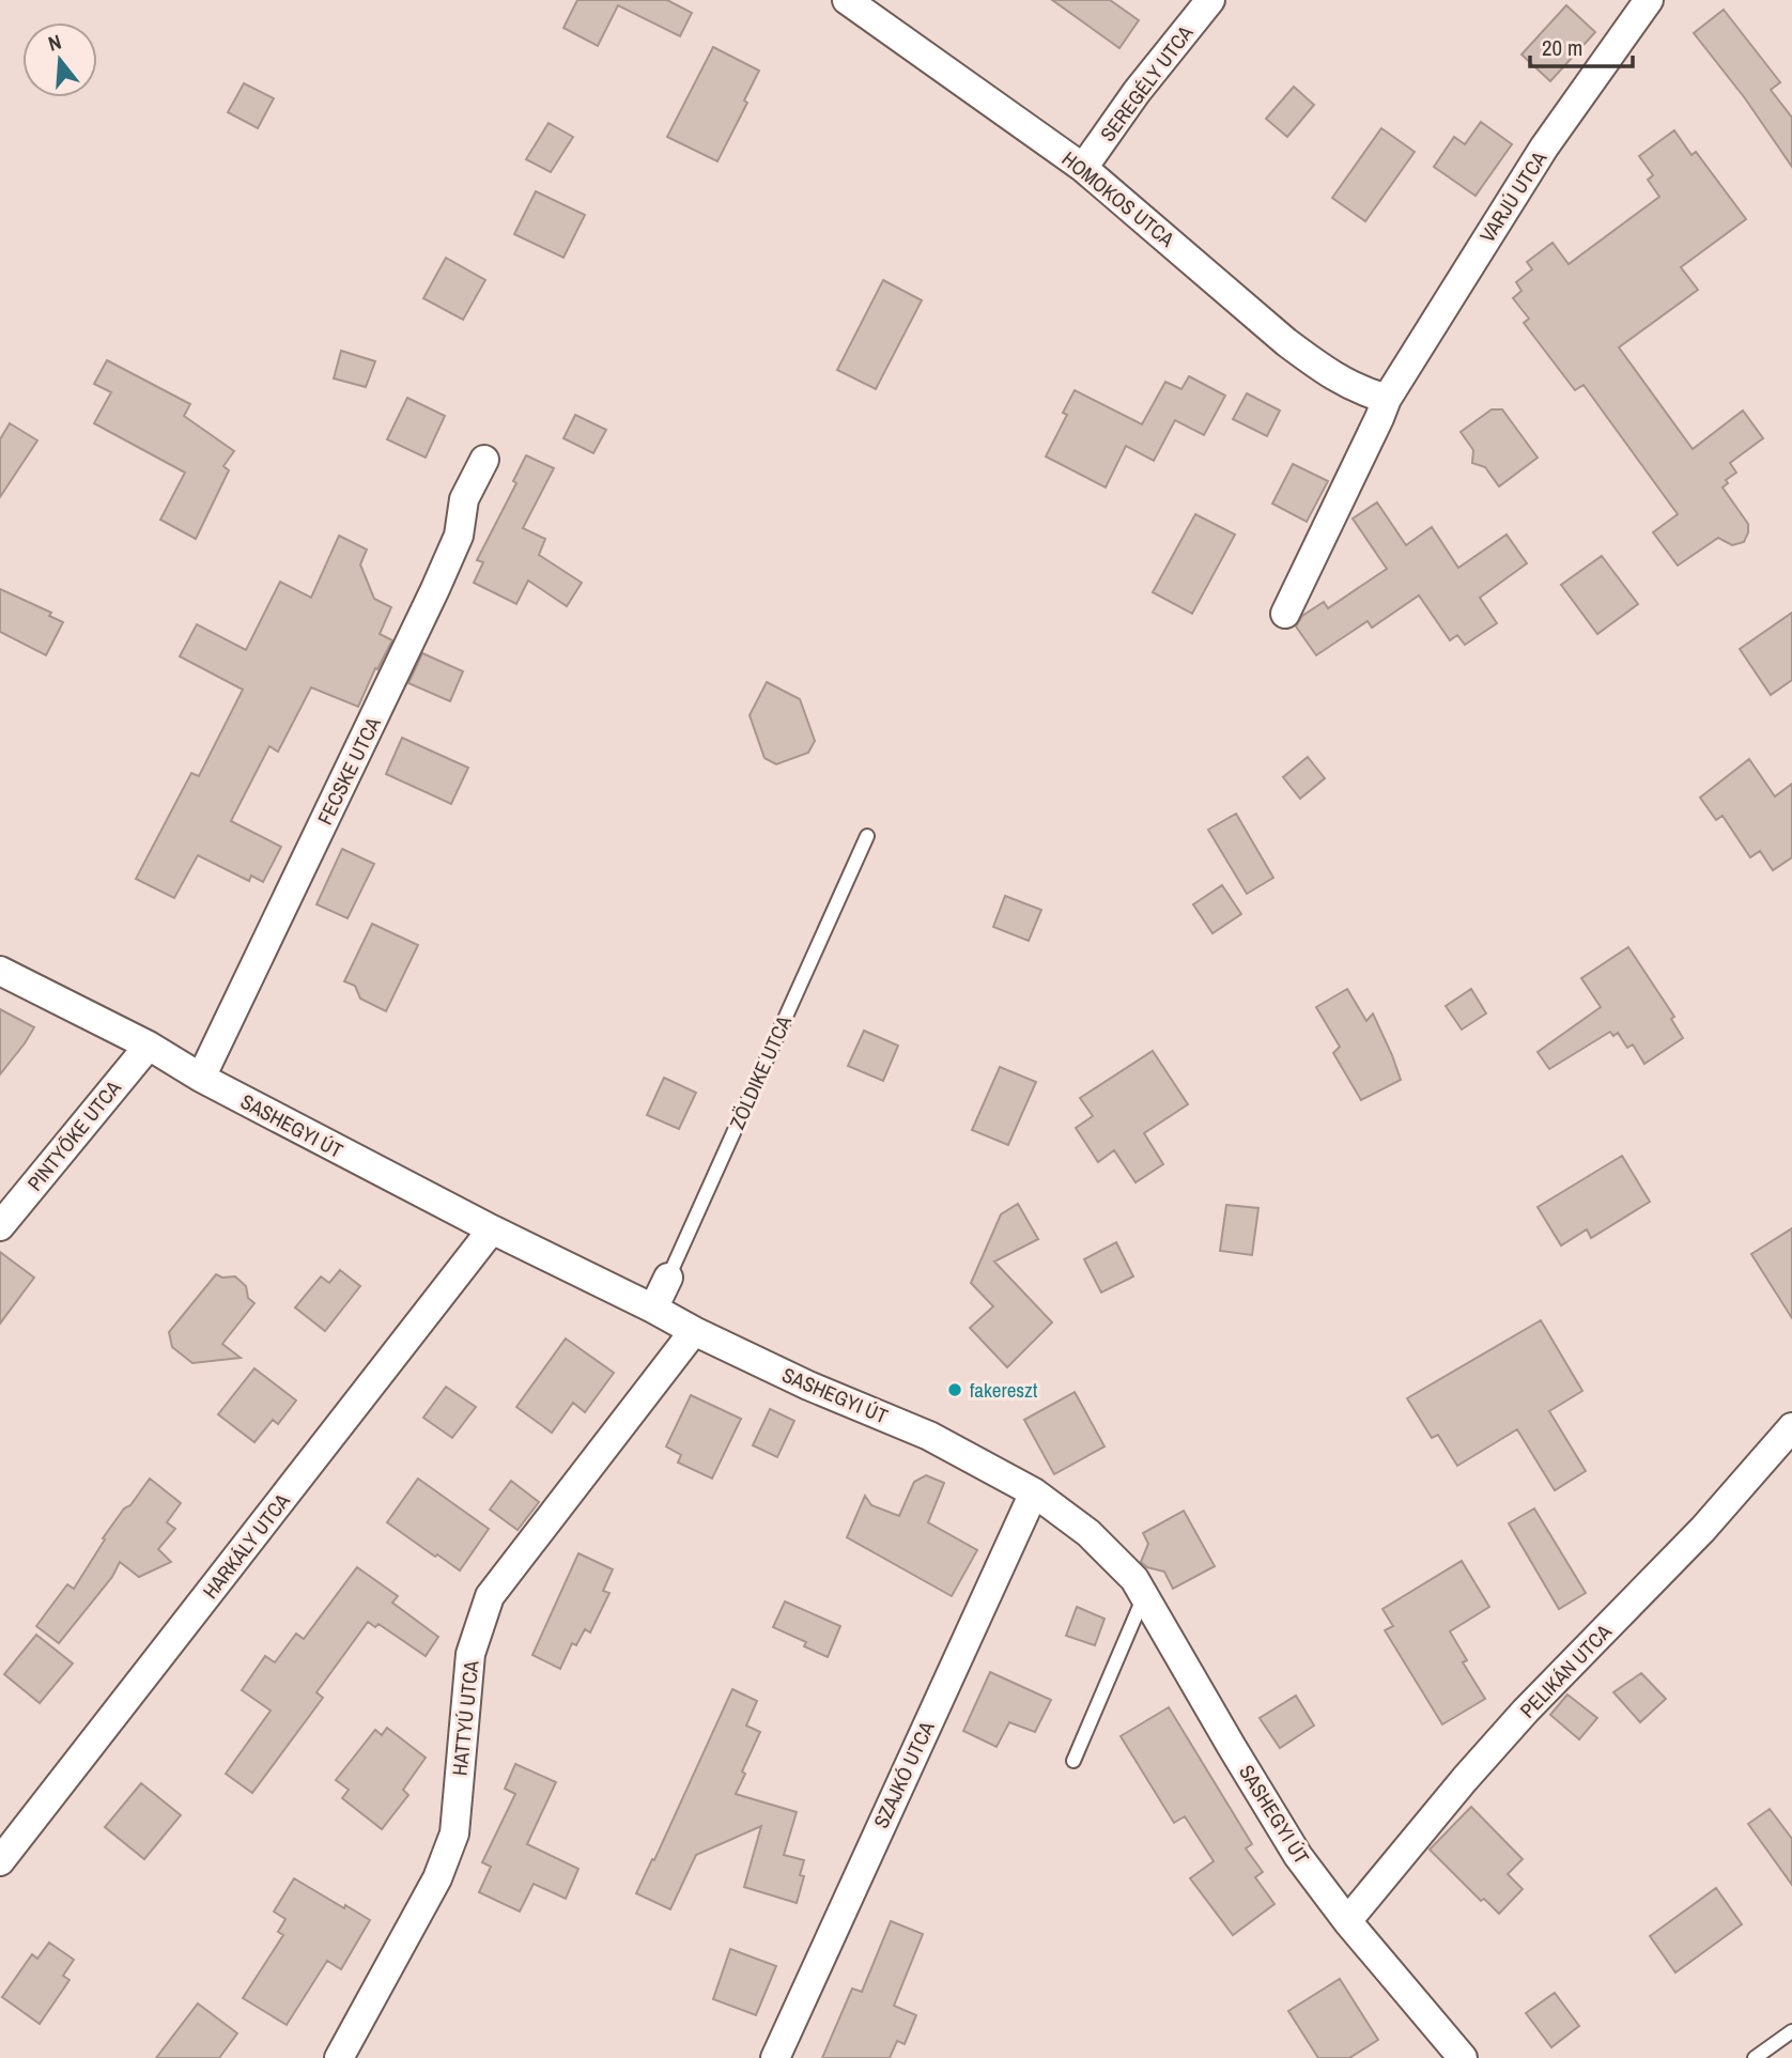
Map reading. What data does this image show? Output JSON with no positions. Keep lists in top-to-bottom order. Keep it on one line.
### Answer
{"streets":{"street":["SEREGÉLY UTCA","VARJÚ UTCA","HOMOKOS UTCA","FECSKE UTCA","ZÖLDIKE UTCA","SASHEGYI ÚT","PINTYŐKE UTCA","HARKÁLY UTCA","PELIKÁN UTCA","HATTYÚ UTCA","SZAJKÓ UTCA"]},"crossings":[["SEREGÉLY UTCA","HOMOKOS UTCA"],["VARJÚ UTCA","HOMOKOS UTCA"],["FECSKE UTCA","SASHEGYI ÚT"],["ZÖLDIKE UTCA","SASHEGYI ÚT"],["SASHEGYI ÚT","PINTYŐKE UTCA"],["SASHEGYI ÚT","HARKÁLY UTCA"],["SASHEGYI ÚT","PELIKÁN UTCA"],["SASHEGYI ÚT","HATTYÚ UTCA"],["SASHEGYI ÚT","SZAJKÓ UTCA"]],"places":["fakereszt"],"scale_bar":"20 m","north":"top"}
